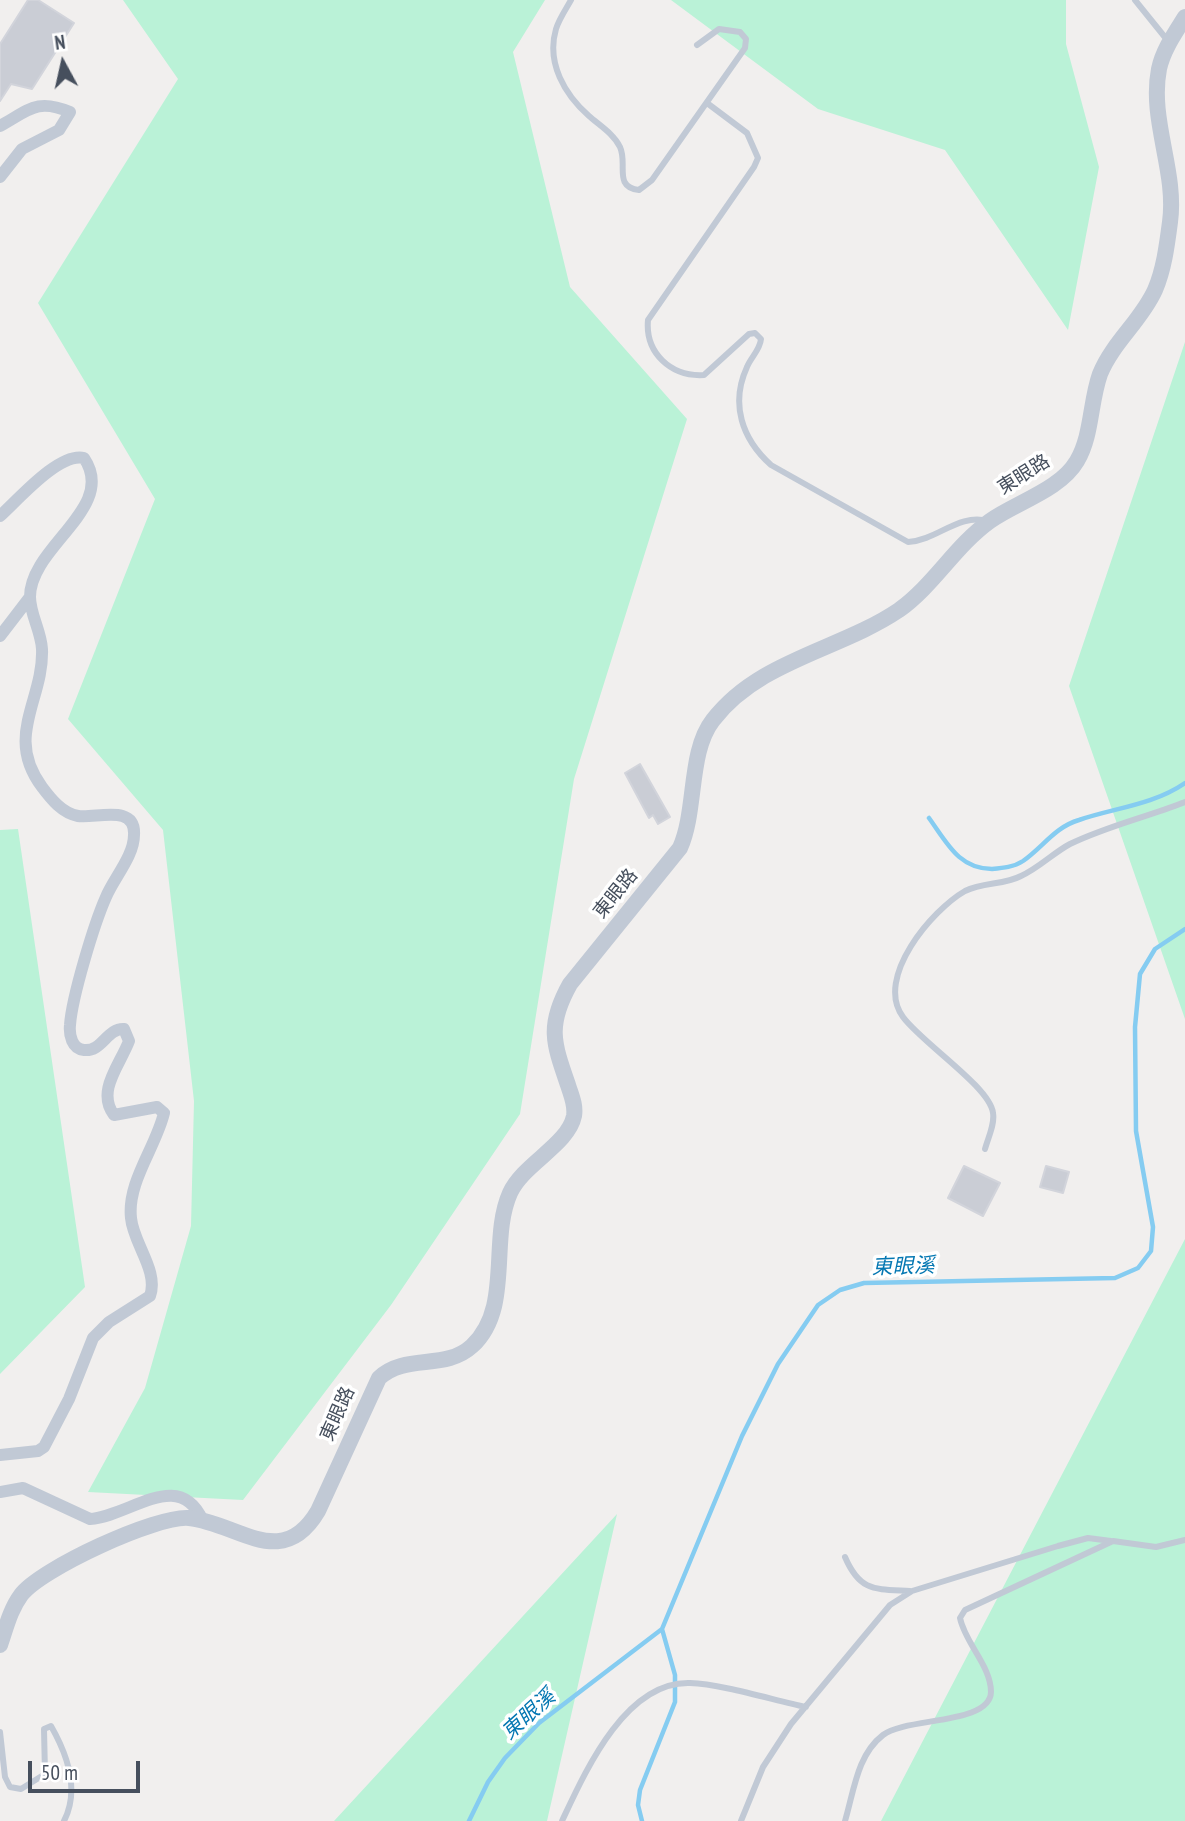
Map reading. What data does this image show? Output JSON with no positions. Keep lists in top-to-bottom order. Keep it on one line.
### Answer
{"streets":{"street":["東眼路"]},"water":["東眼溪"],"scale_bar":"50 m","north":"top"}
